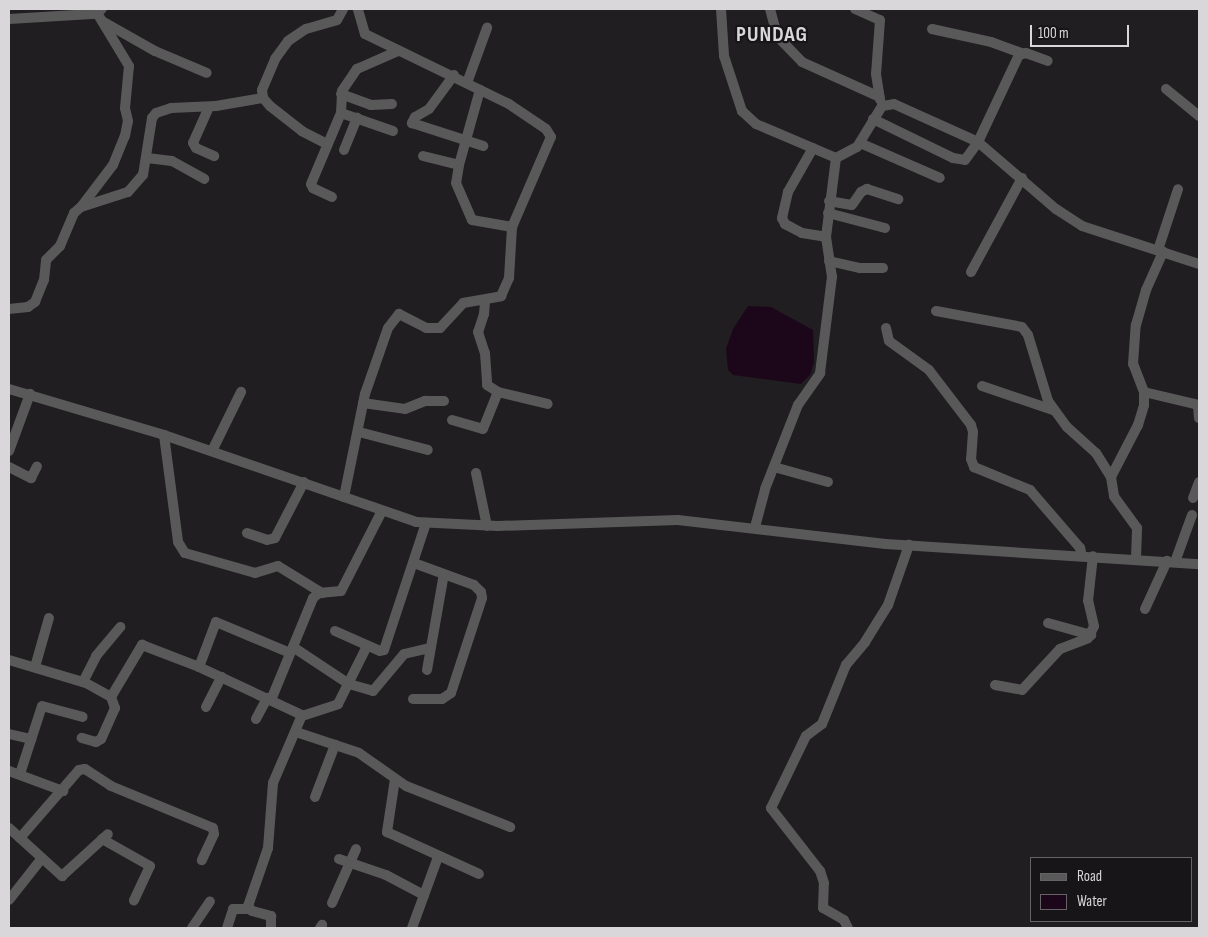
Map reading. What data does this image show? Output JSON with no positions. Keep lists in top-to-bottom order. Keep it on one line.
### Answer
{"districts":["PUNDAG"],"legend":["Road","Water"],"scale_bar":"100 m"}
